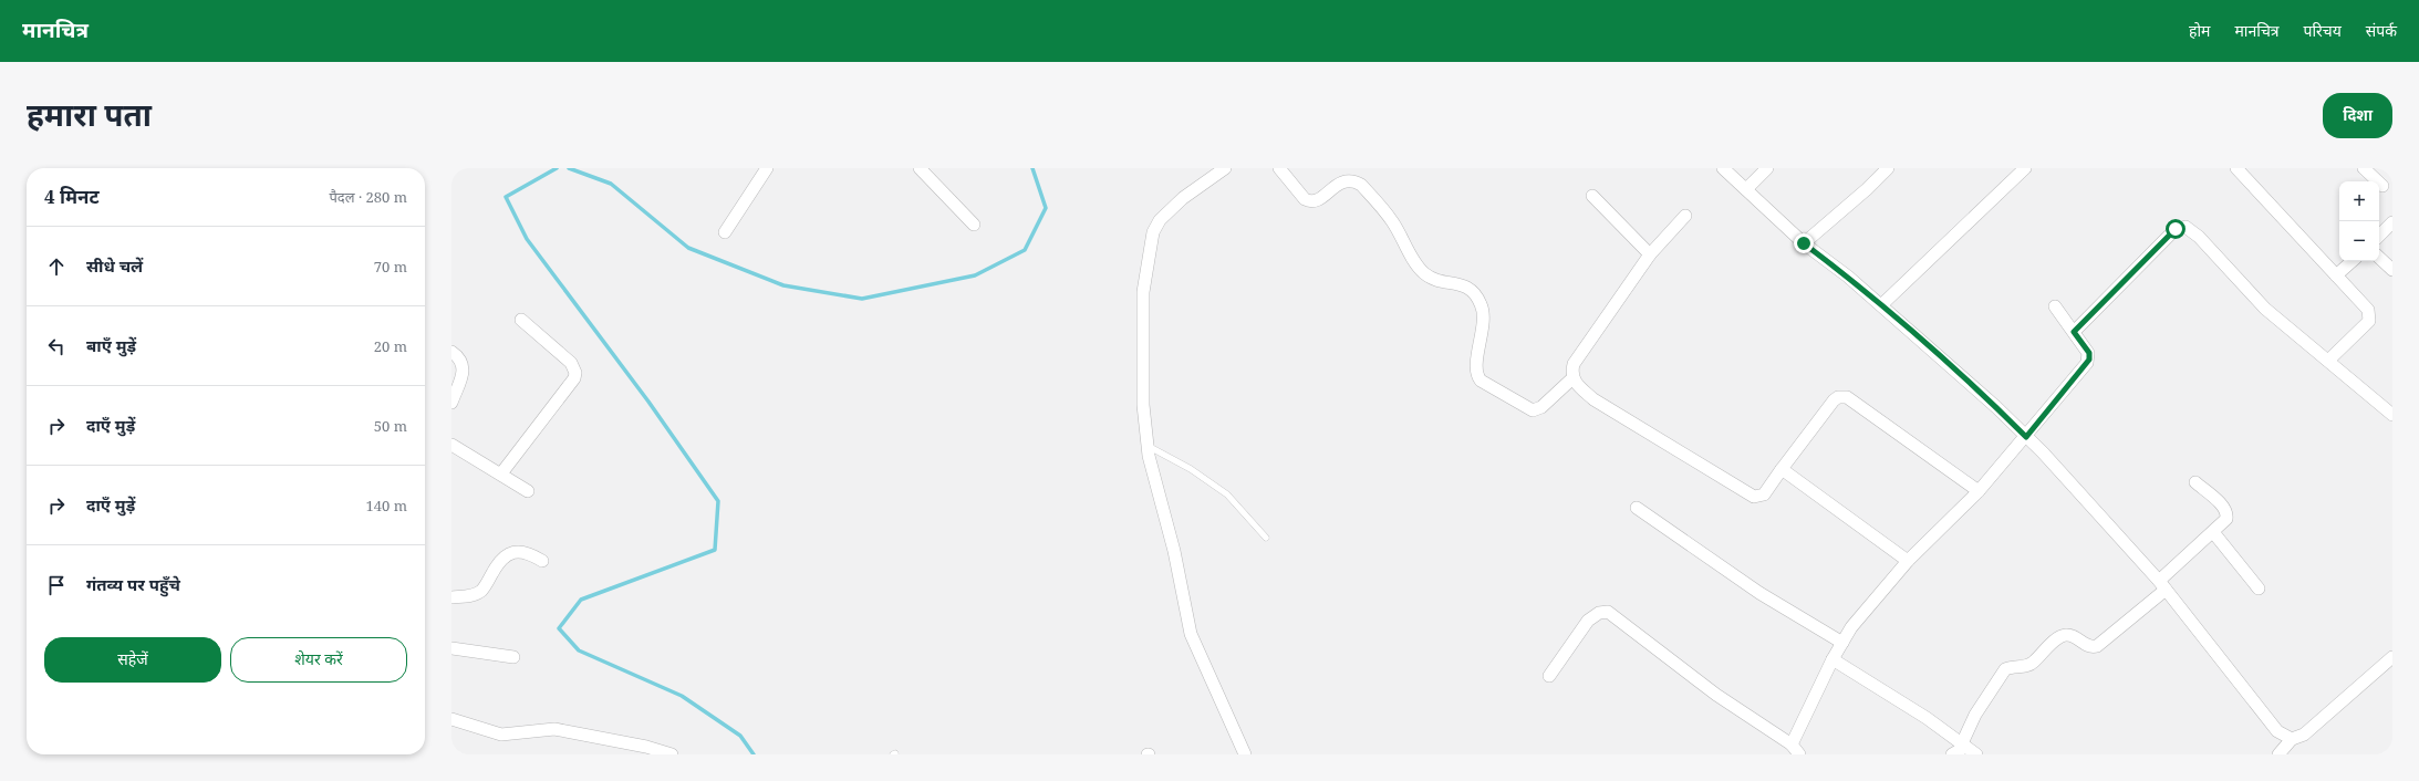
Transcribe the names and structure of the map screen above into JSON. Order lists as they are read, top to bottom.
{
  "page": {
    "header": "मानचित्र",
    "nav": [
      "होम",
      "मानचित्र",
      "परिचय",
      "संपर्क"
    ],
    "title": "हमारा पता",
    "buttons": [
      "दिशा",
      ["सहेजें", "शेयर करें"]
    ],
    "heading": ["4 मिनट", "पैदल · 280 m"],
    "map_buttons": ["+", "−"],
    "list": [
      ["सीधे चलें", "70 m"],
      ["बाएँ मुड़ें", "20 m"],
      ["दाएँ मुड़ें", "50 m"],
      ["दाएँ मुड़ें", "140 m"],
      "गंतव्य पर पहुँचे"
    ]
  }
}
